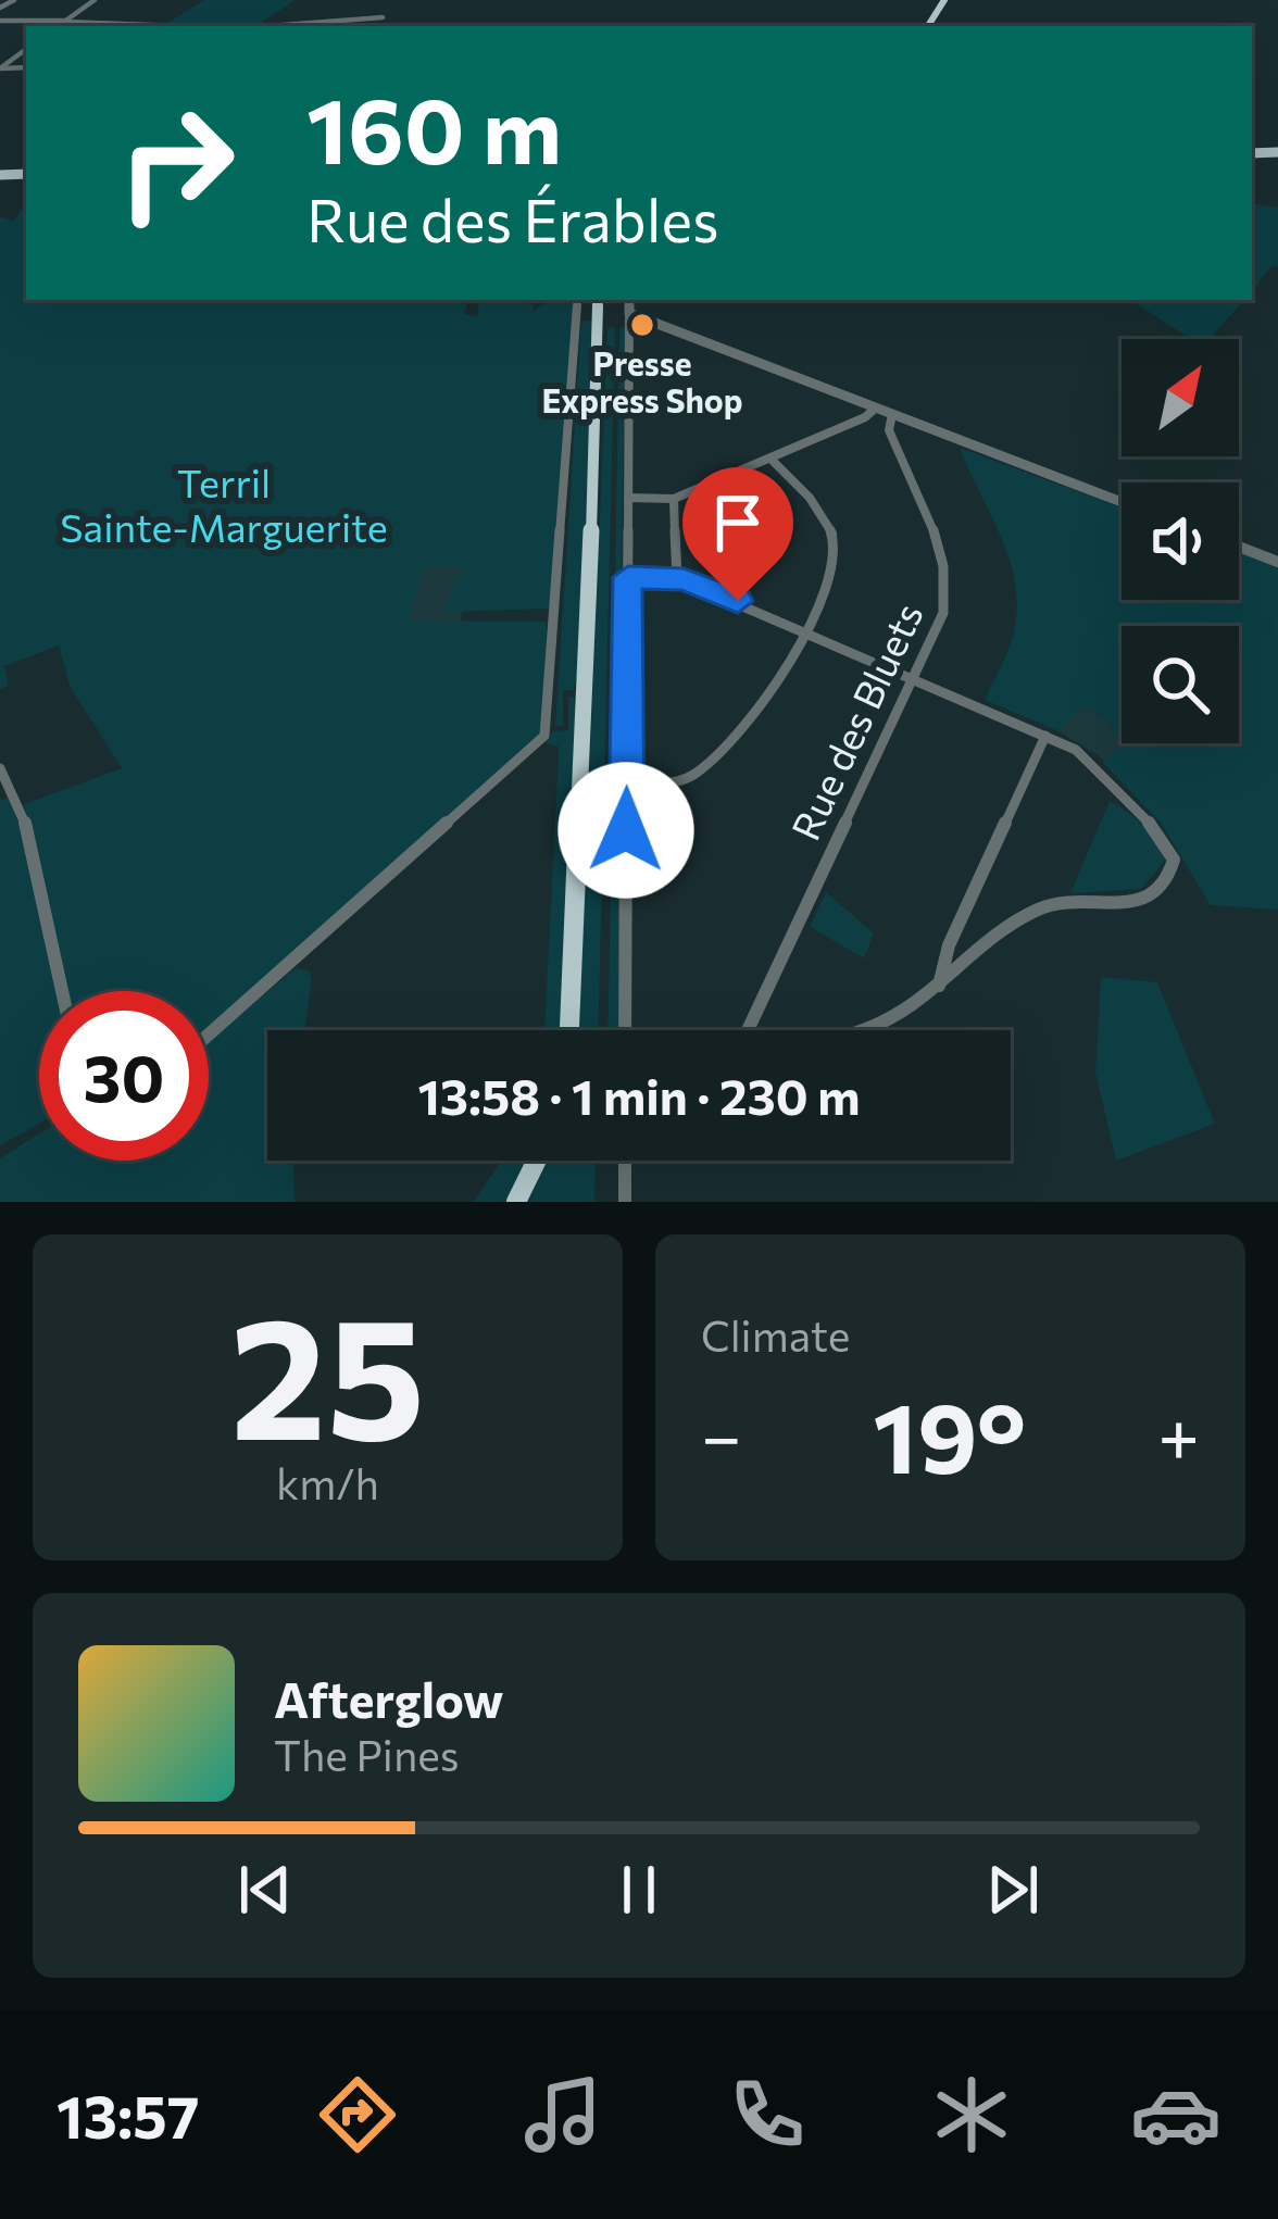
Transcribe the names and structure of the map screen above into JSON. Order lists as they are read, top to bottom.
{
  "streets": {
    "street": ["Rue des Bluets"]
  },
  "parks": ["Terril Sainte-Marguerite"],
  "places": ["Presse Express Shop"],
  "north": "top right",
  "page": {
    "turn": ["160 m", "Rue des Érables"],
    "limit": "30",
    "trip": "13:58 · 1 min · 230 m",
    "tile": [
      ["25", "km/h"],
      "Climate"
    ],
    "heat": ["−", "19°", "+"],
    "song": ["Afterglow", "The Pines"],
    "tabs": "13:57"
  }
}
